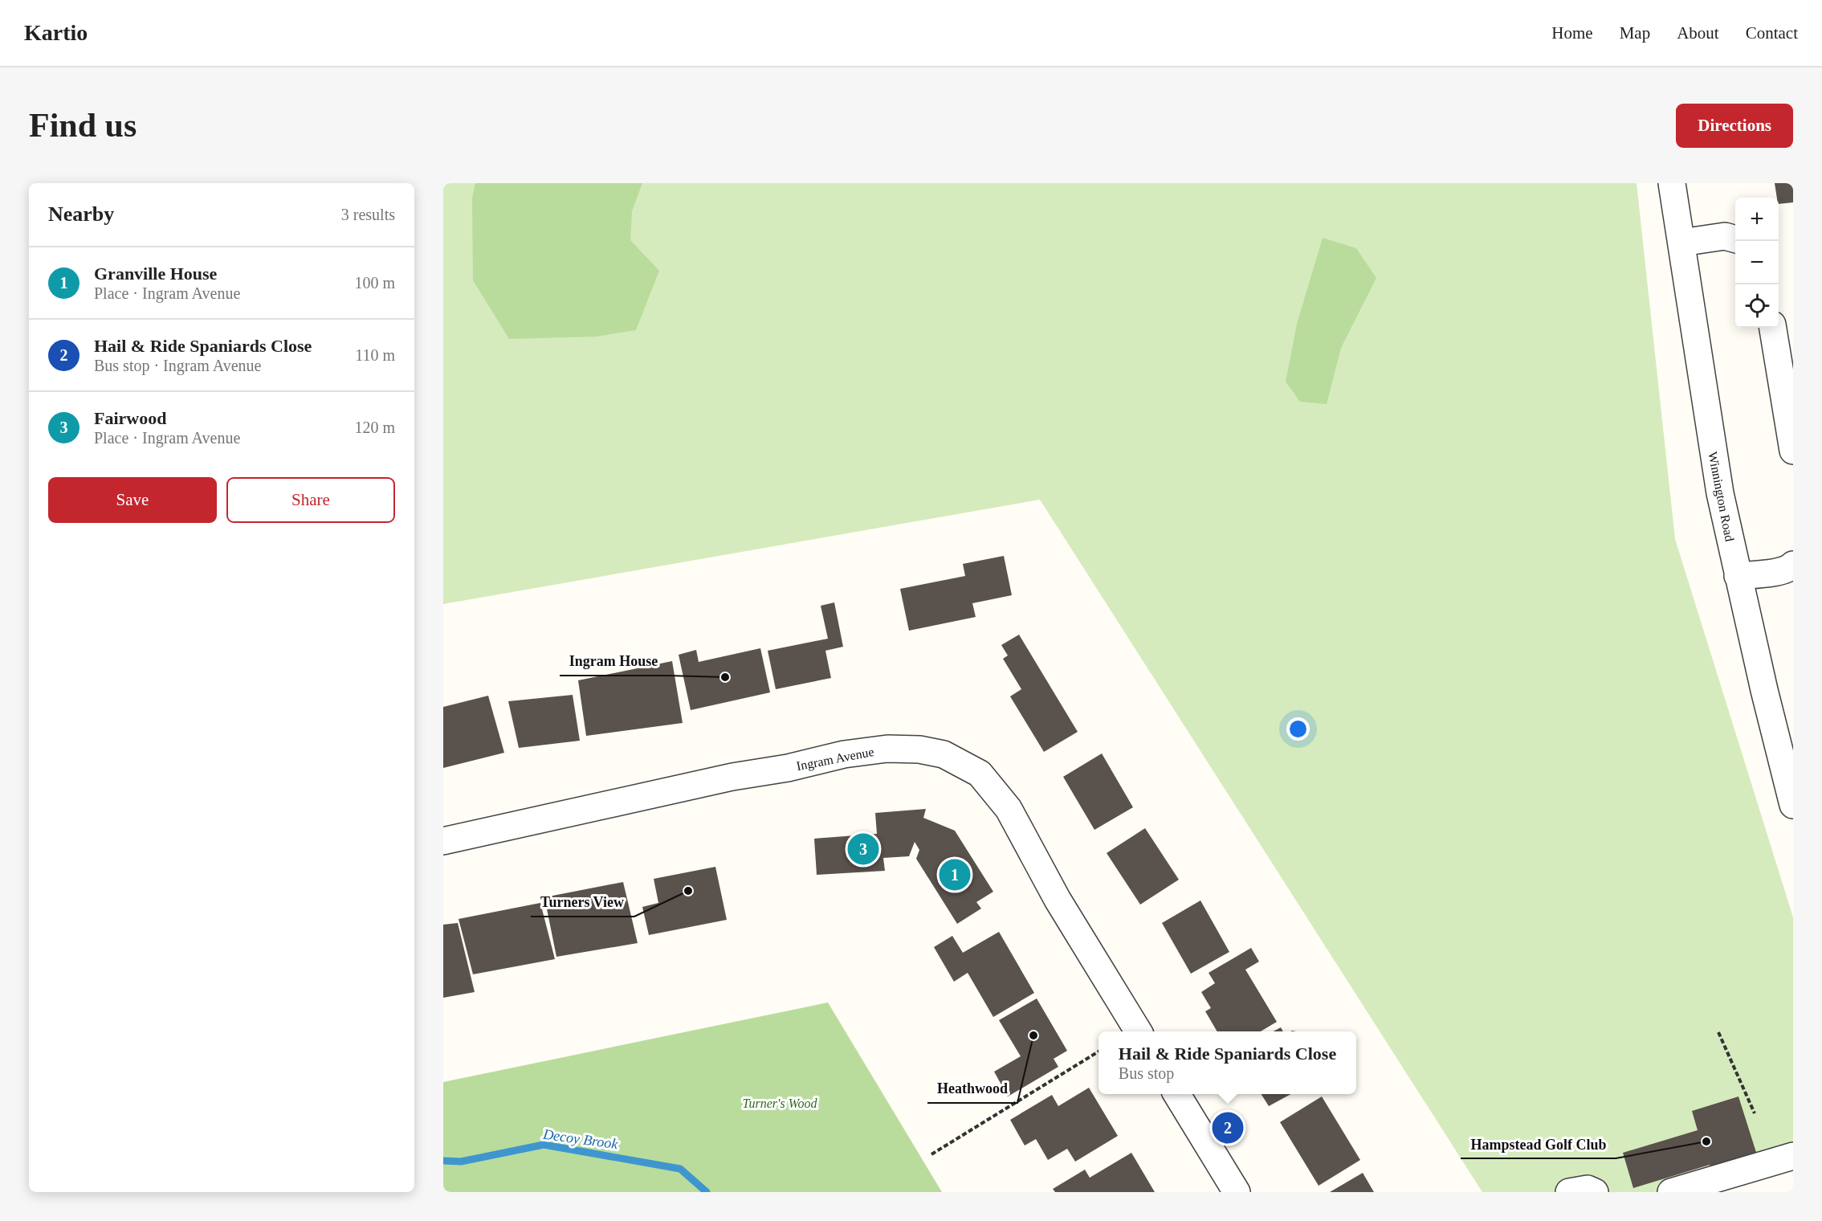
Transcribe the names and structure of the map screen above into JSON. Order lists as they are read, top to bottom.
{
  "streets": {
    "street": ["Winnington Road", "Ingram Avenue"]
  },
  "water": ["Decoy Brook"],
  "parks": ["Turner's Wood"],
  "places": [
    "Ingram House",
    "Turners View",
    "Heathwood",
    "Hampstead Golf Club"
  ],
  "page": {
    "header": "Kartio",
    "nav": [
      "Home",
      "Map",
      "About",
      "Contact"
    ],
    "buttons": [
      "Directions",
      ["Save", "Share"]
    ],
    "title": "Find us",
    "heading": ["Nearby", "3 results"],
    "map_buttons": ["+", "−"],
    "list": [
      {
        "mark": "1",
        "name": "Granville House",
        "note": "Place · Ingram Avenue",
        "value": "100 m"
      },
      {
        "mark": "2",
        "name": "Hail & Ride Spaniards Close",
        "note": "Bus stop · Ingram Avenue",
        "value": "110 m"
      },
      {
        "mark": "3",
        "name": "Fairwood",
        "note": "Place · Ingram Avenue",
        "value": "120 m"
      }
    ],
    "pins": ["3", "1", "2"],
    "popup": ["Hail & Ride Spaniards Close", "Bus stop"]
  }
}
